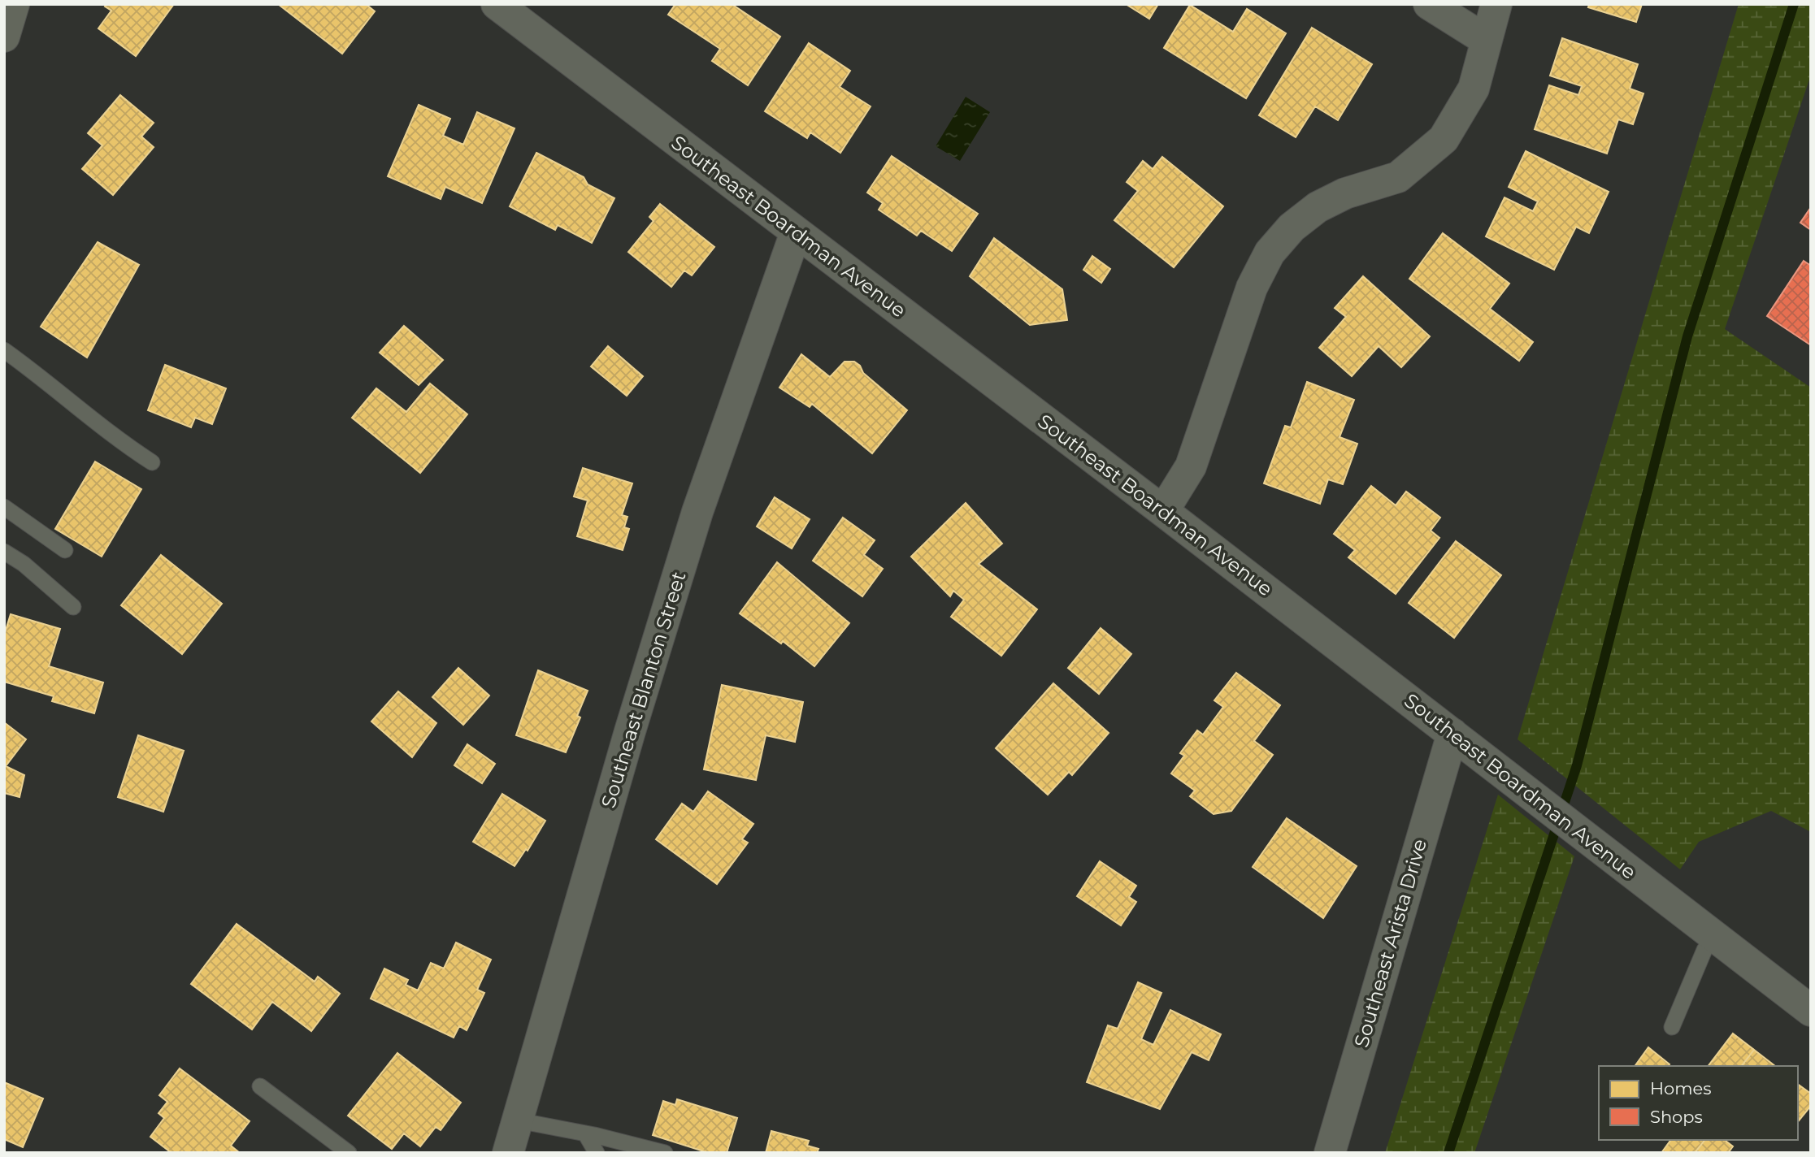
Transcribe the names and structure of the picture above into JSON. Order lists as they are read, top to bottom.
{
  "streets": {
    "street": ["Southeast Boardman Avenue", "Southeast Blanton Street", "Southeast Arista Drive"]
  },
  "crossings": [
    ["Southeast Boardman Avenue", "Southeast Blanton Street"],
    ["Southeast Boardman Avenue", "Southeast Arista Drive"]
  ],
  "legend": ["Homes", "Shops"]
}
